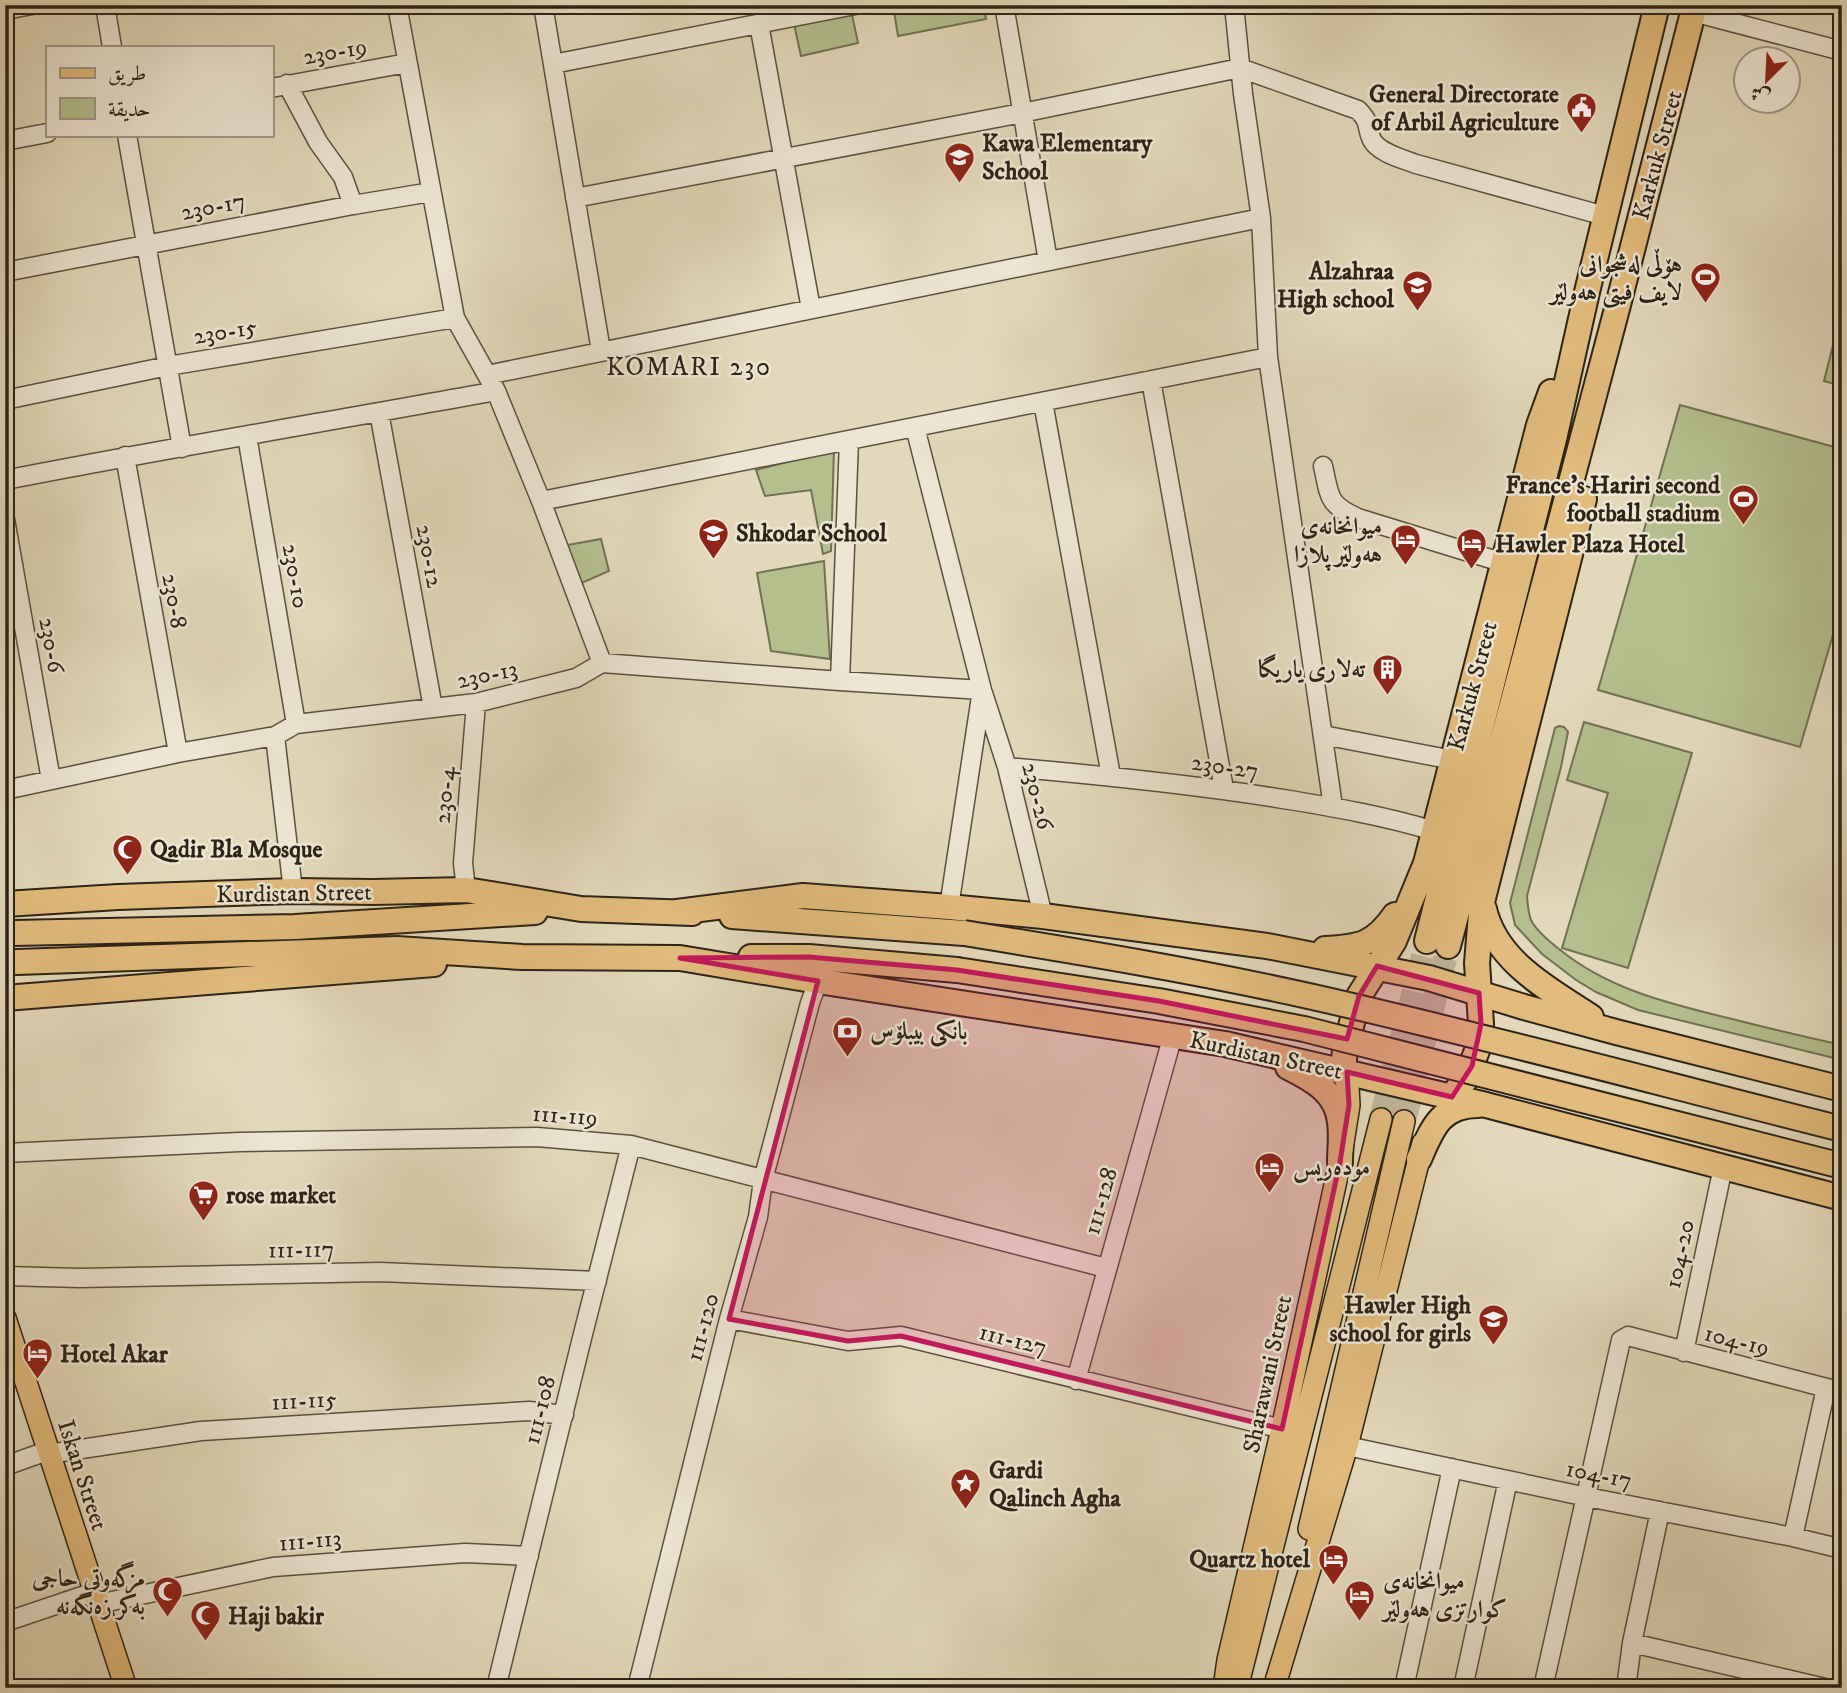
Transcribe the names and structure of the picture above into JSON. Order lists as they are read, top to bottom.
{
  "streets": {
    "highway": ["Karkuk Street", "Kurdistan Street"],
    "main road": ["Sharawani Street", "Iskan Street"],
    "street": [
      "230-19",
      "230-17",
      "230-15",
      "230-12",
      "230-10",
      "230-8",
      "230-6",
      "230-13",
      "230-27",
      "230-4",
      "230-26",
      "111-119",
      "111-128",
      "111-117",
      "104-20",
      "111-120",
      "111-127",
      "104-19",
      "111-115",
      "111-108",
      "104-17",
      "111-113"
    ]
  },
  "crossings": [
    ["Karkuk Street", "230-27"],
    ["Karkuk Street", "Kurdistan Street"],
    ["Karkuk Street", "Sharawani Street"],
    ["230-12", "230-13"],
    ["230-10", "230-13"],
    ["230-8", "230-13"],
    ["230-6", "230-13"],
    ["230-13", "230-4"],
    ["230-27", "230-26"],
    ["230-4", "Kurdistan Street"],
    ["230-26", "Kurdistan Street"],
    ["Kurdistan Street", "111-128"],
    ["Kurdistan Street", "104-20"],
    ["Kurdistan Street", "111-120"],
    ["Kurdistan Street", "Sharawani Street"],
    ["111-119", "111-128"],
    ["111-119", "111-120"],
    ["111-119", "111-108"],
    ["111-128", "111-127"],
    ["111-117", "111-108"],
    ["104-20", "104-19"],
    ["111-120", "111-127"],
    ["111-127", "Sharawani Street"],
    ["104-19", "104-17"],
    ["111-115", "111-108"],
    ["111-115", "Iskan Street"],
    ["111-108", "111-113"],
    ["Iskan Street", "111-113"]
  ],
  "districts": ["KOMARI 230"],
  "places": {
    "public building": ["General Directorate of Arbil Agriculture"],
    "school or university": [
      "Kawa Elementary School",
      "Alzahraa High school",
      "Shkodar School",
      "Hawler High school for girls"
    ],
    "sports": ["هۆڵی لەشجوانی لایف فیتی هەولێر", "France's Hariri second football stadium"],
    "hotel": [
      "میوانخانەی هەولێر پلازا",
      "Hawler Plaza Hotel",
      "مودەریس",
      "Hotel Akar",
      "Quartz hotel",
      "میوانخانەی کوارتزی هەولێر"
    ],
    "building": ["تەلاری یاریگا"],
    "mosque": ["Qadir Bla Mosque", "مزگەوتی حاجی بەکر زەنگەنە", "Haji bakir"],
    "bank": ["بانکی بیبلۆس"],
    "supermarket": ["rose market"],
    "place": ["Gardi Qalinch Agha"]
  },
  "legend": ["طريق", "حديقة"],
  "north": "bottom left"
}
